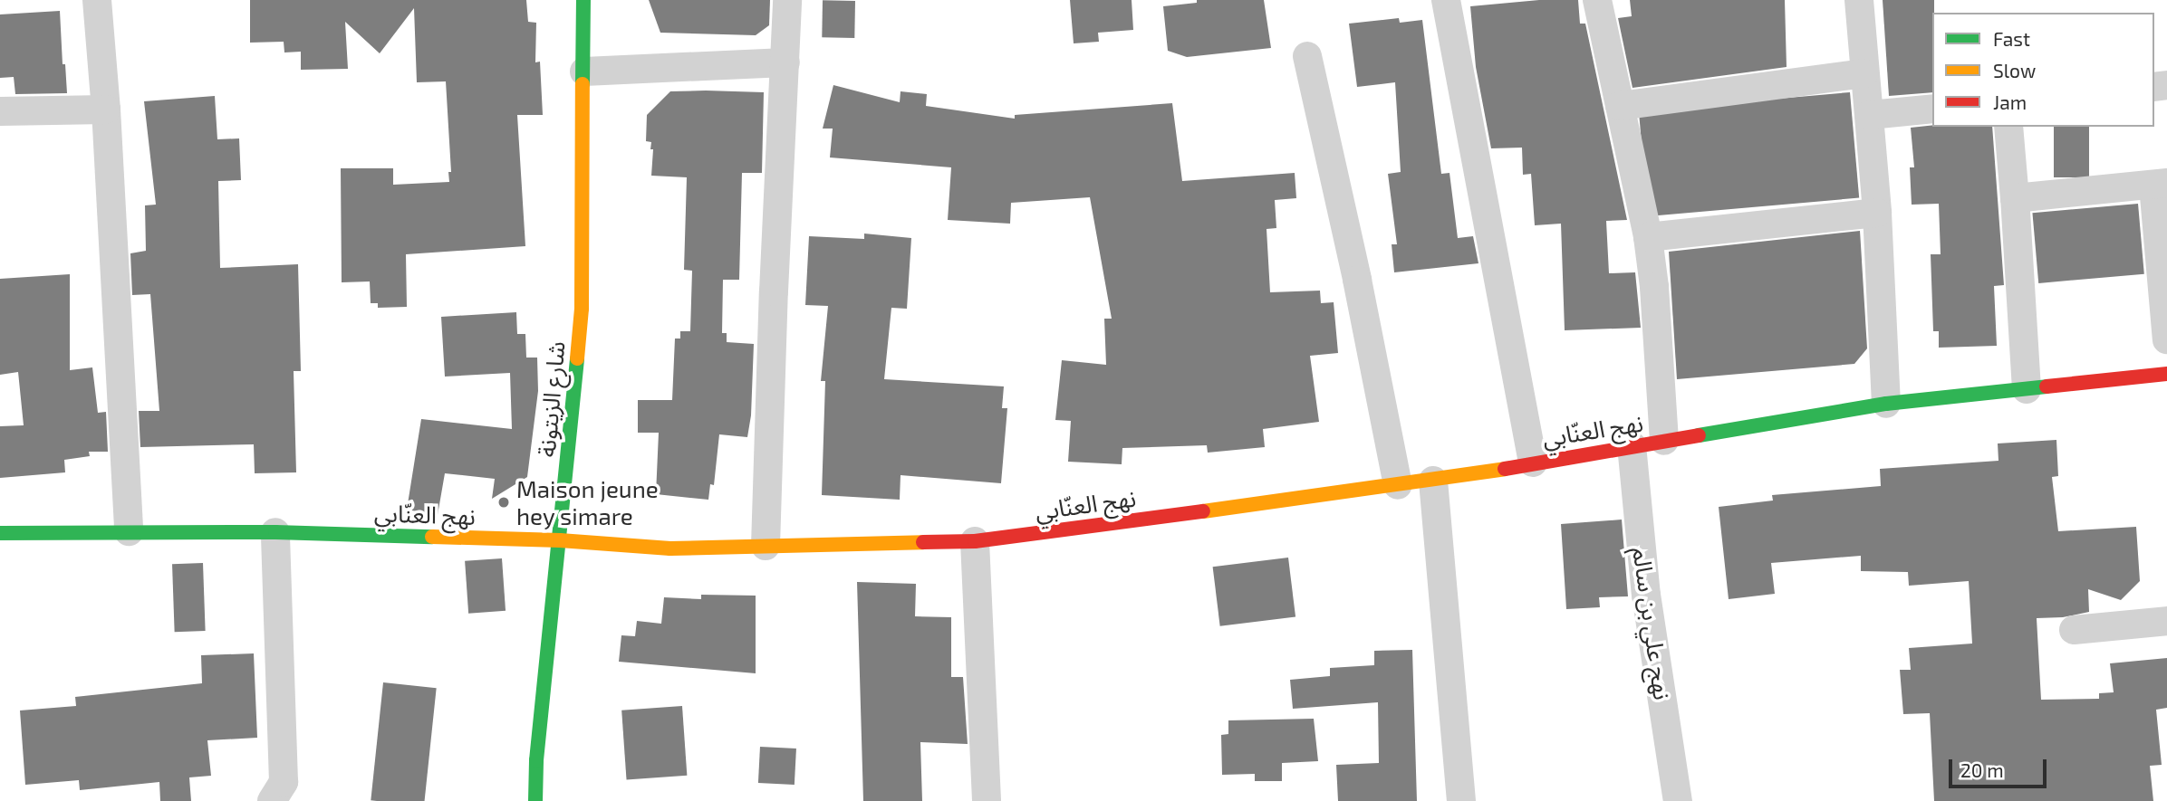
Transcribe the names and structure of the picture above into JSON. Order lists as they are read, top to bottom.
{
  "streets": {
    "street": ["شارع الزيتونة", "نهج العنّابي", "نهج علي بن سالم"]
  },
  "crossings": [
    ["شارع الزيتونة", "نهج العنّابي"],
    ["نهج العنّابي", "نهج علي بن سالم"]
  ],
  "places": ["Maison jeune hey simare"],
  "legend": ["Fast", "Slow", "Jam"],
  "scale_bar": "20 m"
}
